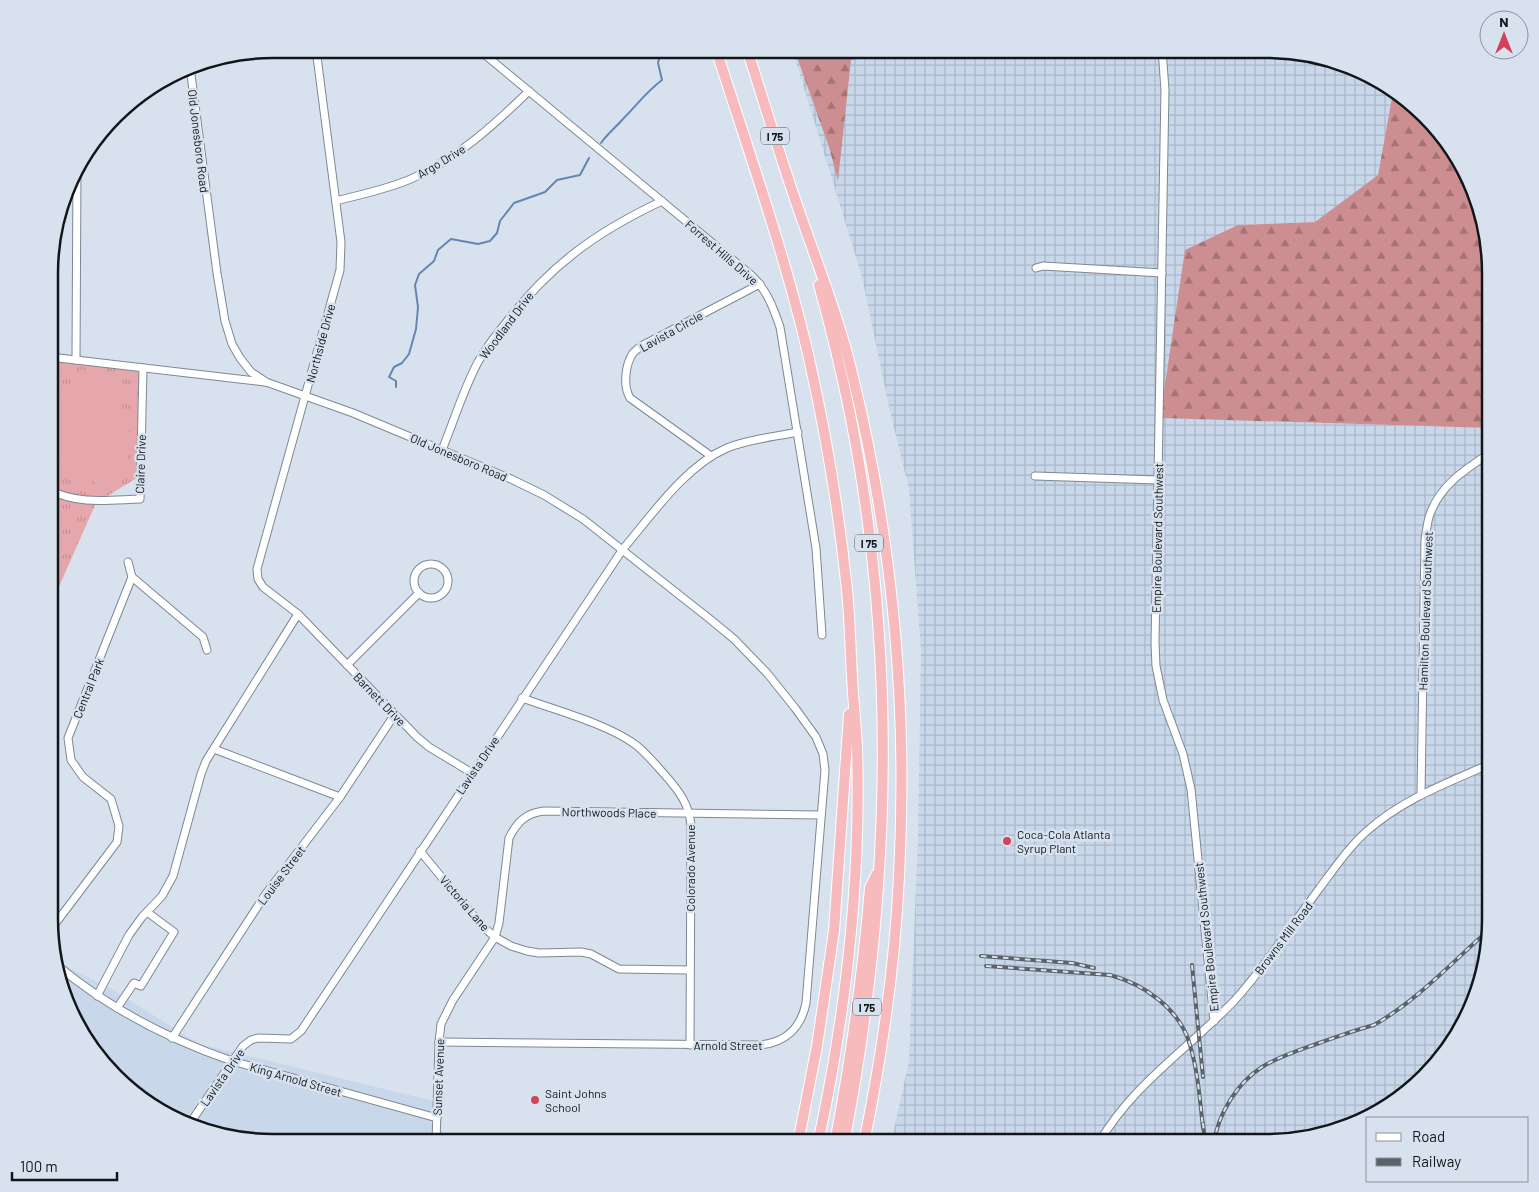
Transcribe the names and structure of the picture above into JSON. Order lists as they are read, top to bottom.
{
  "streets": {
    "highway": ["I 75"],
    "street": [
      "Old Jonesboro Road",
      "Argo Drive",
      "Forrest Hills Drive",
      "Woodland Drive",
      "Lavista Circle",
      "Northside Drive",
      "Claire Drive",
      "Empire Boulevard Southwest",
      "Hamilton Boulevard Southwest",
      "Central Park",
      "Barnett Drive",
      "Lavista Drive",
      "Northwoods Place",
      "Colorado Avenue",
      "Louise Street",
      "Victoria Lane",
      "Browns Mill Road",
      "Arnold Street",
      "Sunset Avenue",
      "King Arnold Street"
    ]
  },
  "crossings": [
    ["Old Jonesboro Road", "Woodland Drive"],
    ["Old Jonesboro Road", "Northside Drive"],
    ["Old Jonesboro Road", "Lavista Drive"],
    ["Old Jonesboro Road", "Northwoods Place"],
    ["Old Jonesboro Road", "Arnold Street"],
    ["Argo Drive", "Forrest Hills Drive"],
    ["Argo Drive", "Northside Drive"],
    ["Forrest Hills Drive", "Woodland Drive"],
    ["Forrest Hills Drive", "Lavista Circle"],
    ["Forrest Hills Drive", "Lavista Drive"],
    ["Lavista Circle", "Lavista Drive"],
    ["Northside Drive", "Barnett Drive"],
    ["Empire Boulevard Southwest", "Browns Mill Road"],
    ["Hamilton Boulevard Southwest", "Browns Mill Road"],
    ["Barnett Drive", "Lavista Drive"],
    ["Barnett Drive", "Louise Street"],
    ["Lavista Drive", "Colorado Avenue"],
    ["Lavista Drive", "Victoria Lane"],
    ["Lavista Drive", "King Arnold Street"],
    ["Northwoods Place", "Colorado Avenue"],
    ["Northwoods Place", "Victoria Lane"],
    ["Northwoods Place", "Arnold Street"],
    ["Northwoods Place", "Sunset Avenue"],
    ["Colorado Avenue", "Victoria Lane"],
    ["Colorado Avenue", "Arnold Street"],
    ["Louise Street", "King Arnold Street"],
    ["Victoria Lane", "Sunset Avenue"],
    ["Arnold Street", "Sunset Avenue"],
    ["Sunset Avenue", "King Arnold Street"]
  ],
  "places": ["Coca-Cola Atlanta Syrup Plant", "Saint Johns School"],
  "legend": ["Road", "Railway"],
  "scale_bar": "100 m",
  "north": "top"
}
